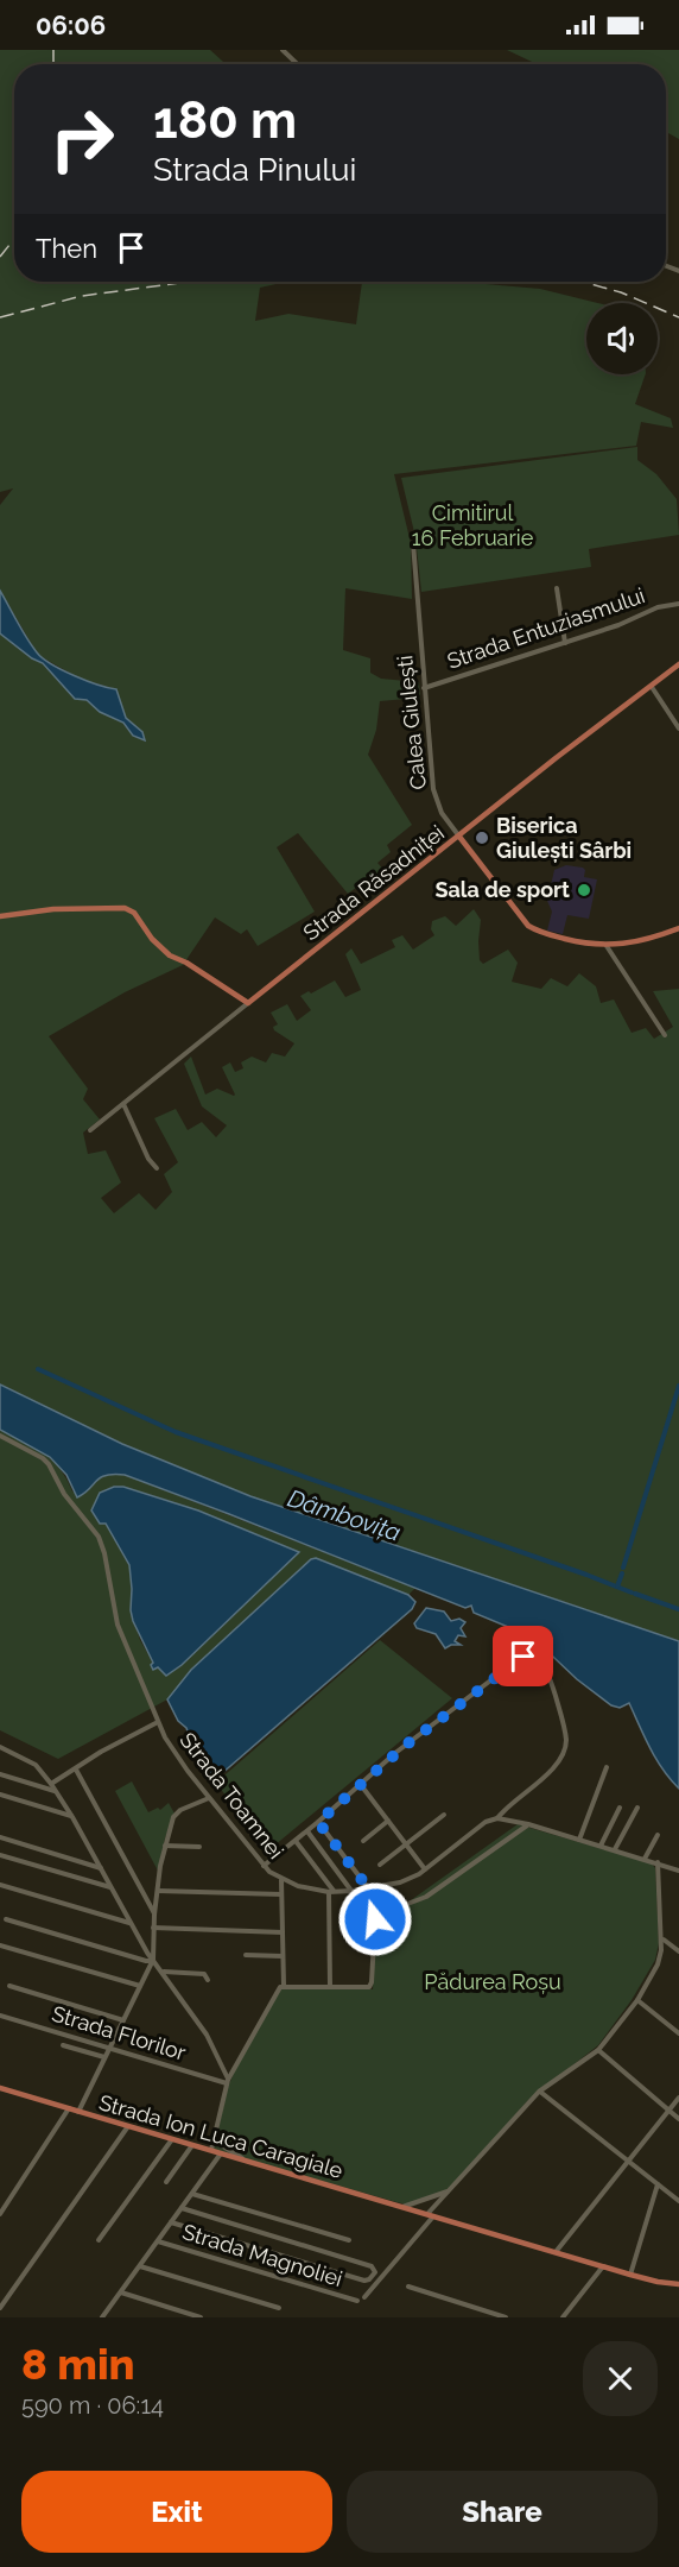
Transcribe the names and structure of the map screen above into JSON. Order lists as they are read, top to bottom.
{
  "streets": {
    "main road": ["Calea Giulești", "Strada Răsadniței", "Strada Ion Luca Caragiale"],
    "street": [
      "Strada Entuziasmului",
      "Strada Toamnei",
      "Strada Florilor",
      "Strada Magnoliei"
    ]
  },
  "crossings": [
    ["Strada Entuziasmului", "Calea Giulești"],
    ["Calea Giulești", "Strada Răsadniței"]
  ],
  "water": ["Dâmbovița"],
  "parks": ["Cimitirul 16 Februarie", "Pădurea Roșu"],
  "places": ["Biserica Giulești Sârbi", "Sala de sport"],
  "page": {
    "status": "06:06",
    "turn": ["180 m", "Strada Pinului"],
    "then": "Then",
    "heading": ["8 min", "590 m · 06:14"],
    "buttons": ["Exit", "Share"]
  }
}
